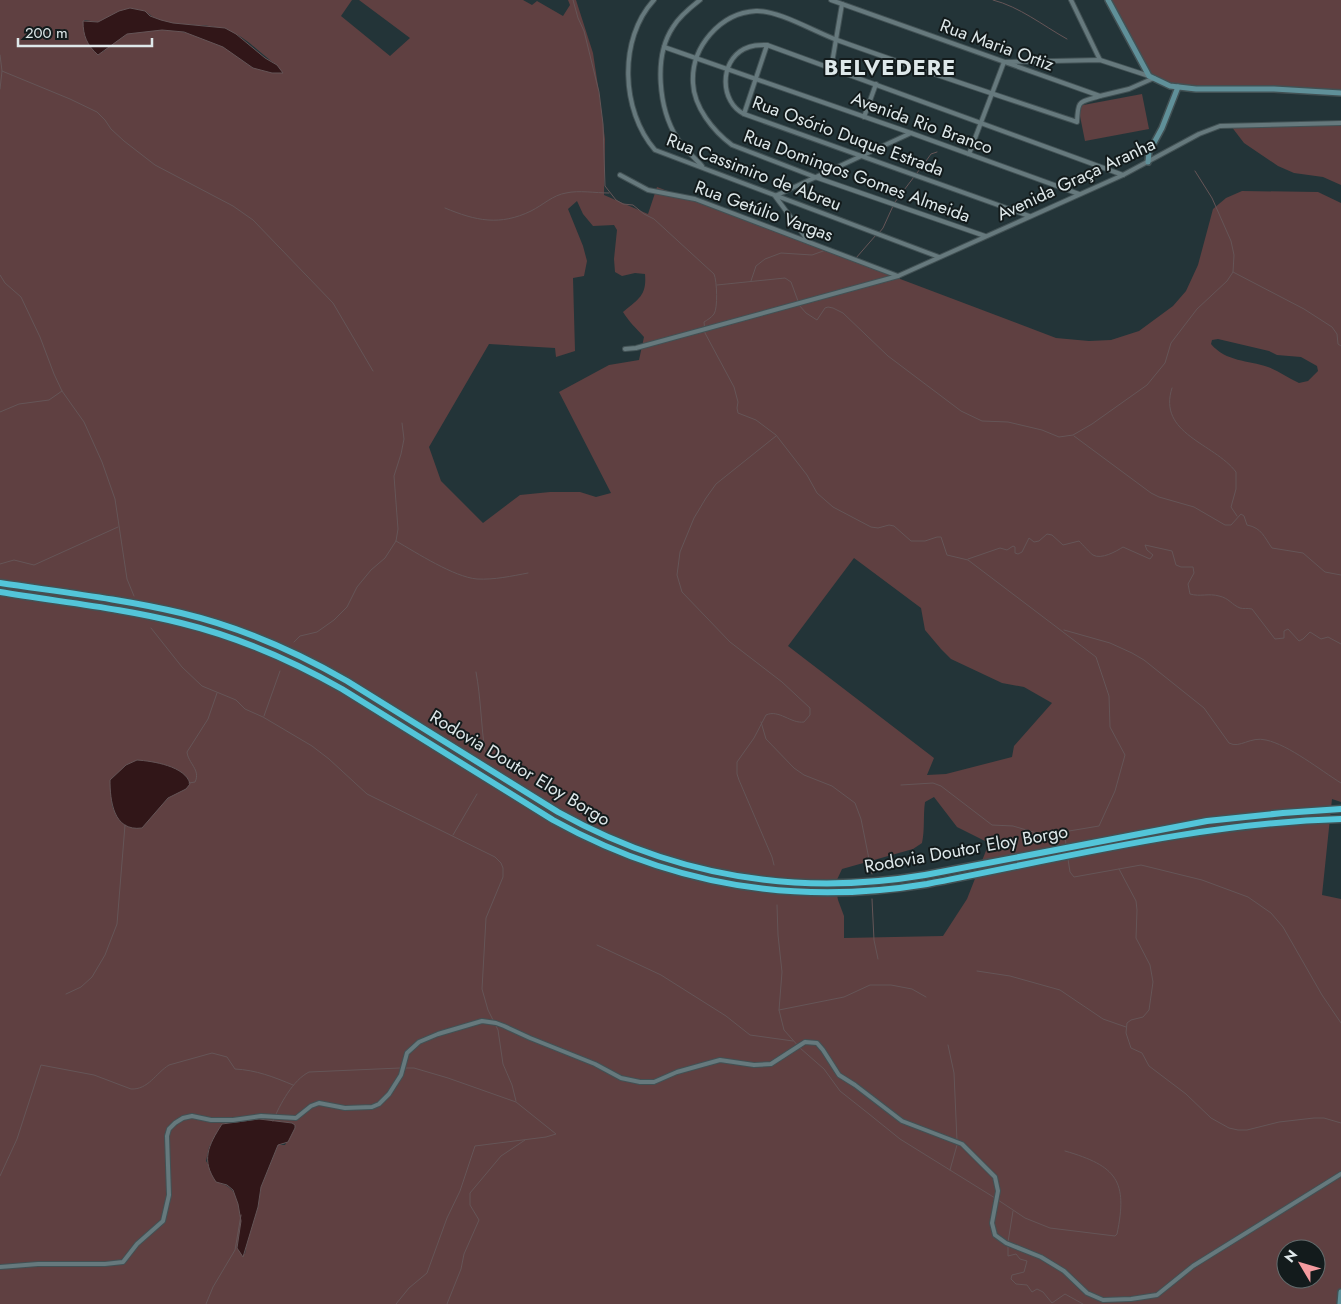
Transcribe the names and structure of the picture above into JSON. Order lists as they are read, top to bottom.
{
  "streets": {
    "highway": ["Rodovia Doutor Eloy Borgo"],
    "street": [
      "Rua Maria Ortiz",
      "Avenida Rio Branco",
      "Rua Osório Duque Estrada",
      "Rua Cassimiro de Abreu",
      "Rua Domingos Gomes Almeida",
      "Avenida Graça Aranha",
      "Rua Getúlio Vargas"
    ]
  },
  "crossings": [
    ["Rua Maria Ortiz", "Rua Domingos Gomes Almeida"],
    ["Avenida Rio Branco", "Rua Osório Duque Estrada"],
    ["Avenida Rio Branco", "Rua Domingos Gomes Almeida"],
    ["Avenida Rio Branco", "Avenida Graça Aranha"],
    ["Rua Osório Duque Estrada", "Avenida Graça Aranha"],
    ["Rua Cassimiro de Abreu", "Avenida Graça Aranha"],
    ["Rua Domingos Gomes Almeida", "Avenida Graça Aranha"],
    ["Avenida Graça Aranha", "Rua Getúlio Vargas"]
  ],
  "districts": ["BELVEDERE"],
  "scale_bar": "200 m",
  "north": "top left"
}
